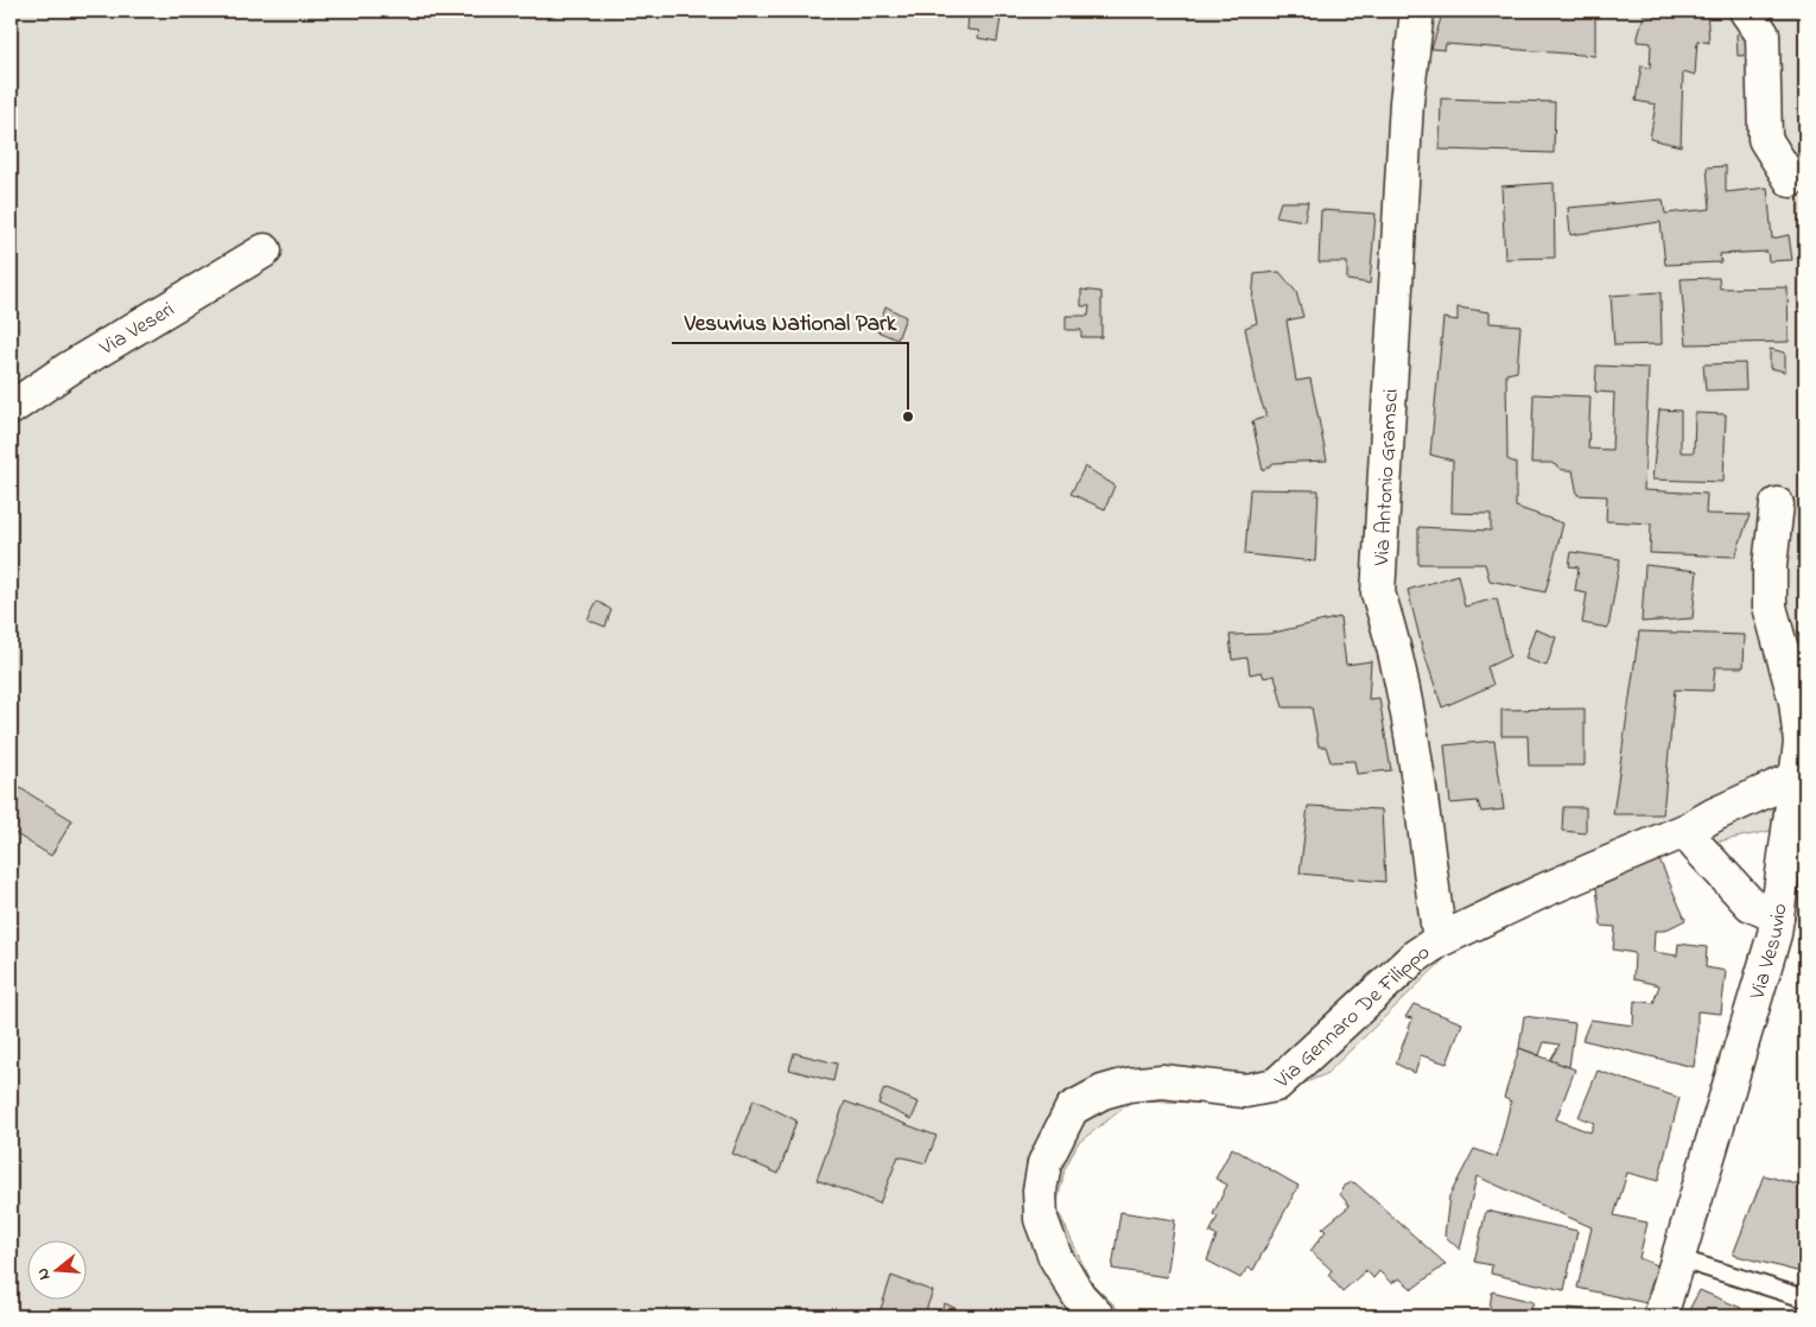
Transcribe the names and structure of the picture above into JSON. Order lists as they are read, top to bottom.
{
  "streets": {
    "street": [
      "Via Veseri",
      "Via Antonio Gramsci",
      "Via Vesuvio",
      "Via Gennaro De Filippo"
    ]
  },
  "crossings": [
    ["Via Antonio Gramsci", "Via Gennaro De Filippo"],
    ["Via Vesuvio", "Via Gennaro De Filippo"]
  ],
  "places": ["Vesuvius National Park"],
  "north": "left"
}
